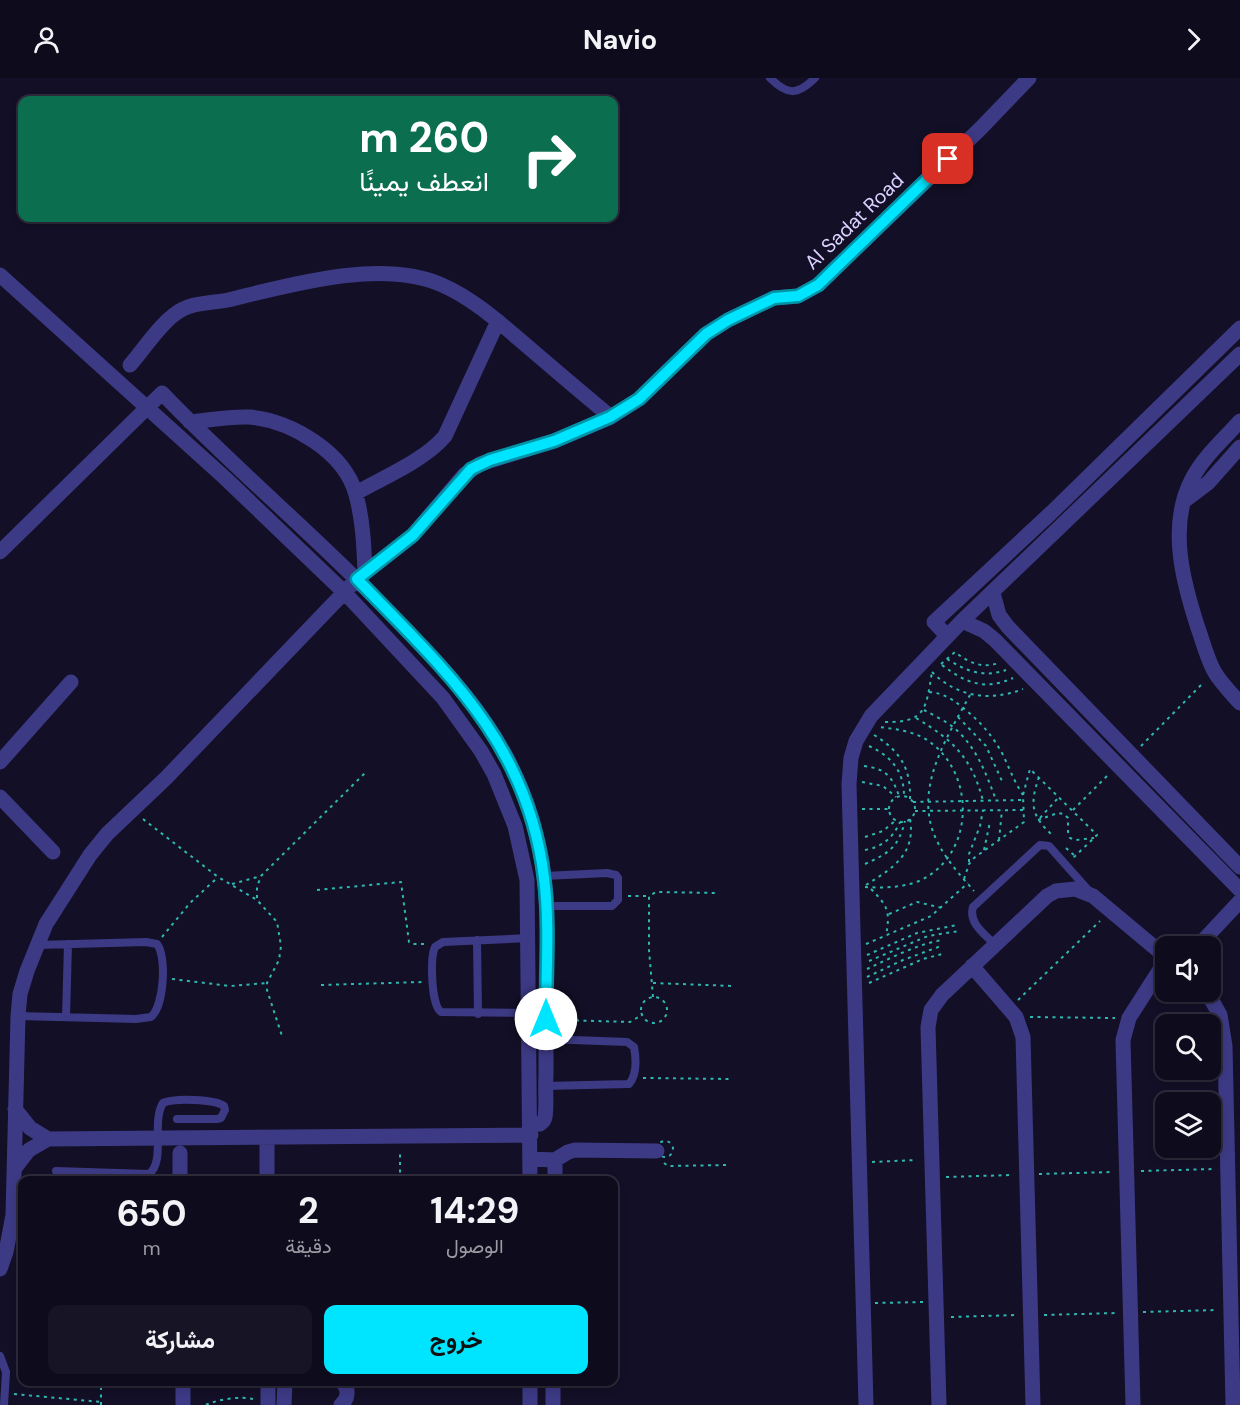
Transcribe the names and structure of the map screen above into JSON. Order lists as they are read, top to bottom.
{
  "streets": {
    "street": ["Al Sadat Road"]
  },
  "page": {
    "header": "Navio",
    "turn": ["260 m", "انعطف يمينًا"],
    "eta": [
      "14:29",
      "الوصول",
      "2",
      "دقيقة",
      "650",
      "m"
    ],
    "buttons": ["خروج", "مشاركة"]
  }
}
